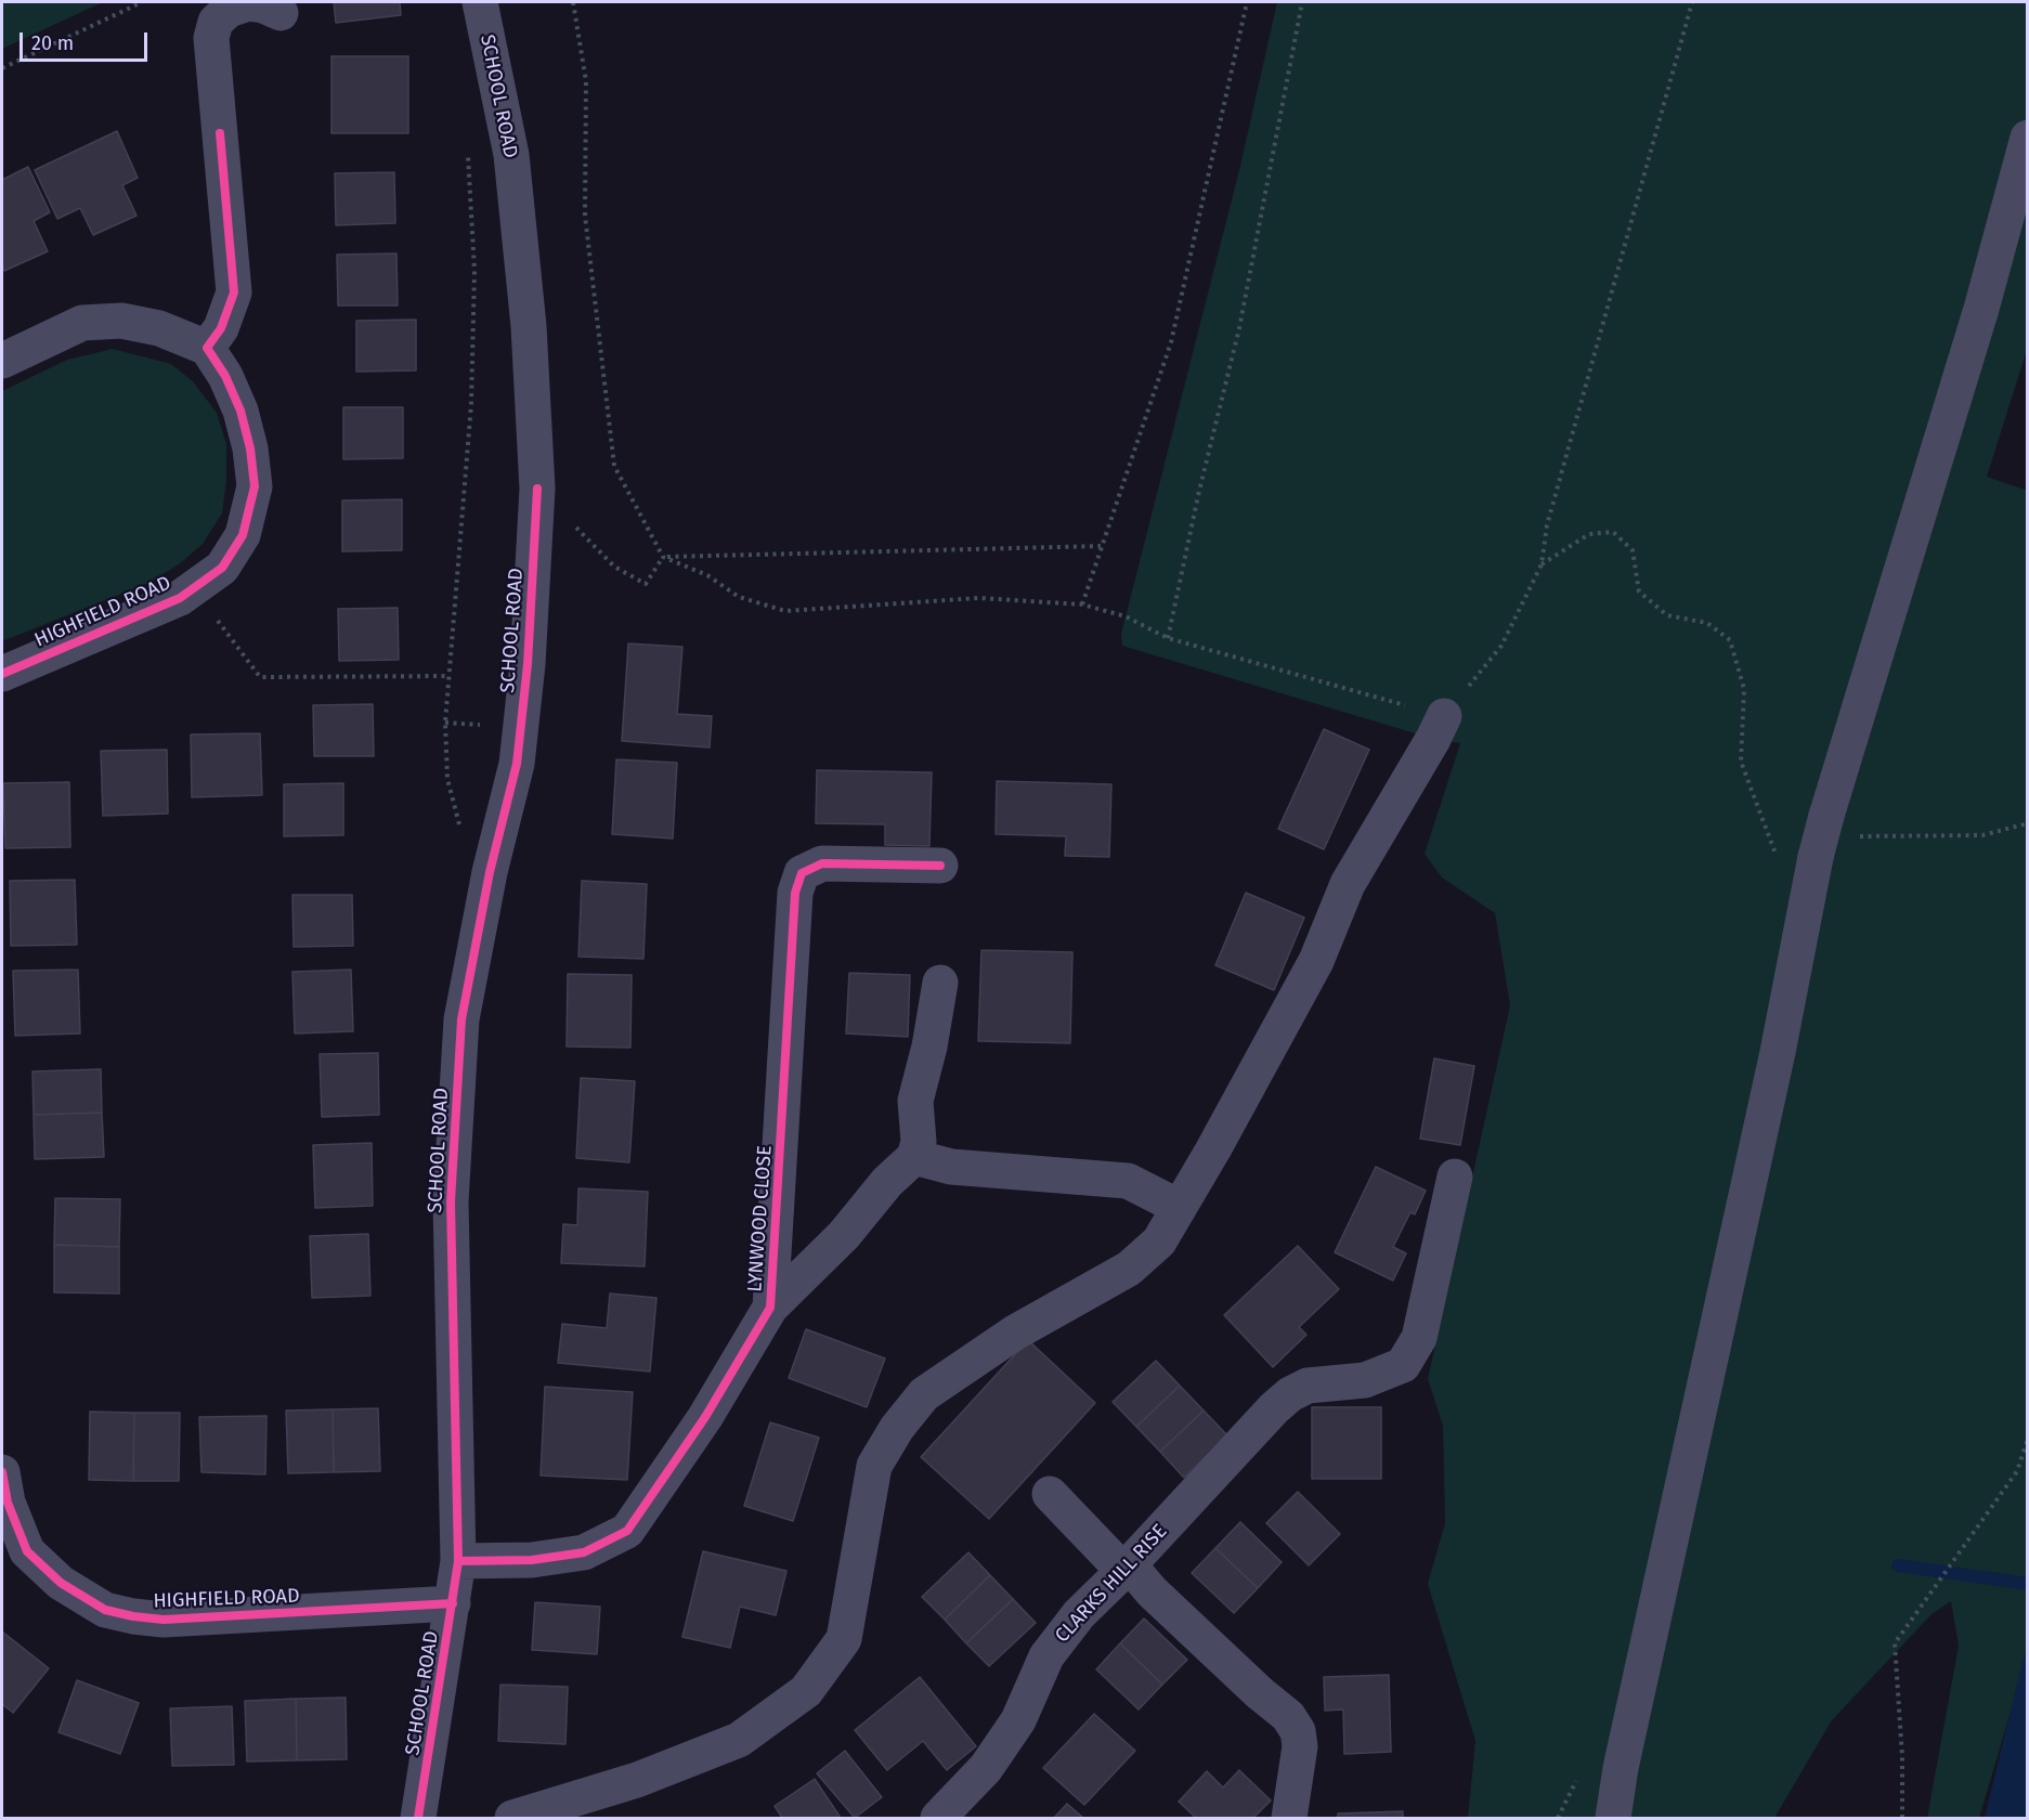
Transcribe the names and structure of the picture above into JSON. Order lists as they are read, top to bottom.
{
  "streets": {
    "street": [
      "SCHOOL ROAD",
      "HIGHFIELD ROAD",
      "LYNWOOD CLOSE",
      "CLARKS HILL RISE"
    ]
  },
  "crossings": [
    ["SCHOOL ROAD", "HIGHFIELD ROAD"],
    ["SCHOOL ROAD", "LYNWOOD CLOSE"]
  ],
  "scale_bar": "20 m"
}
